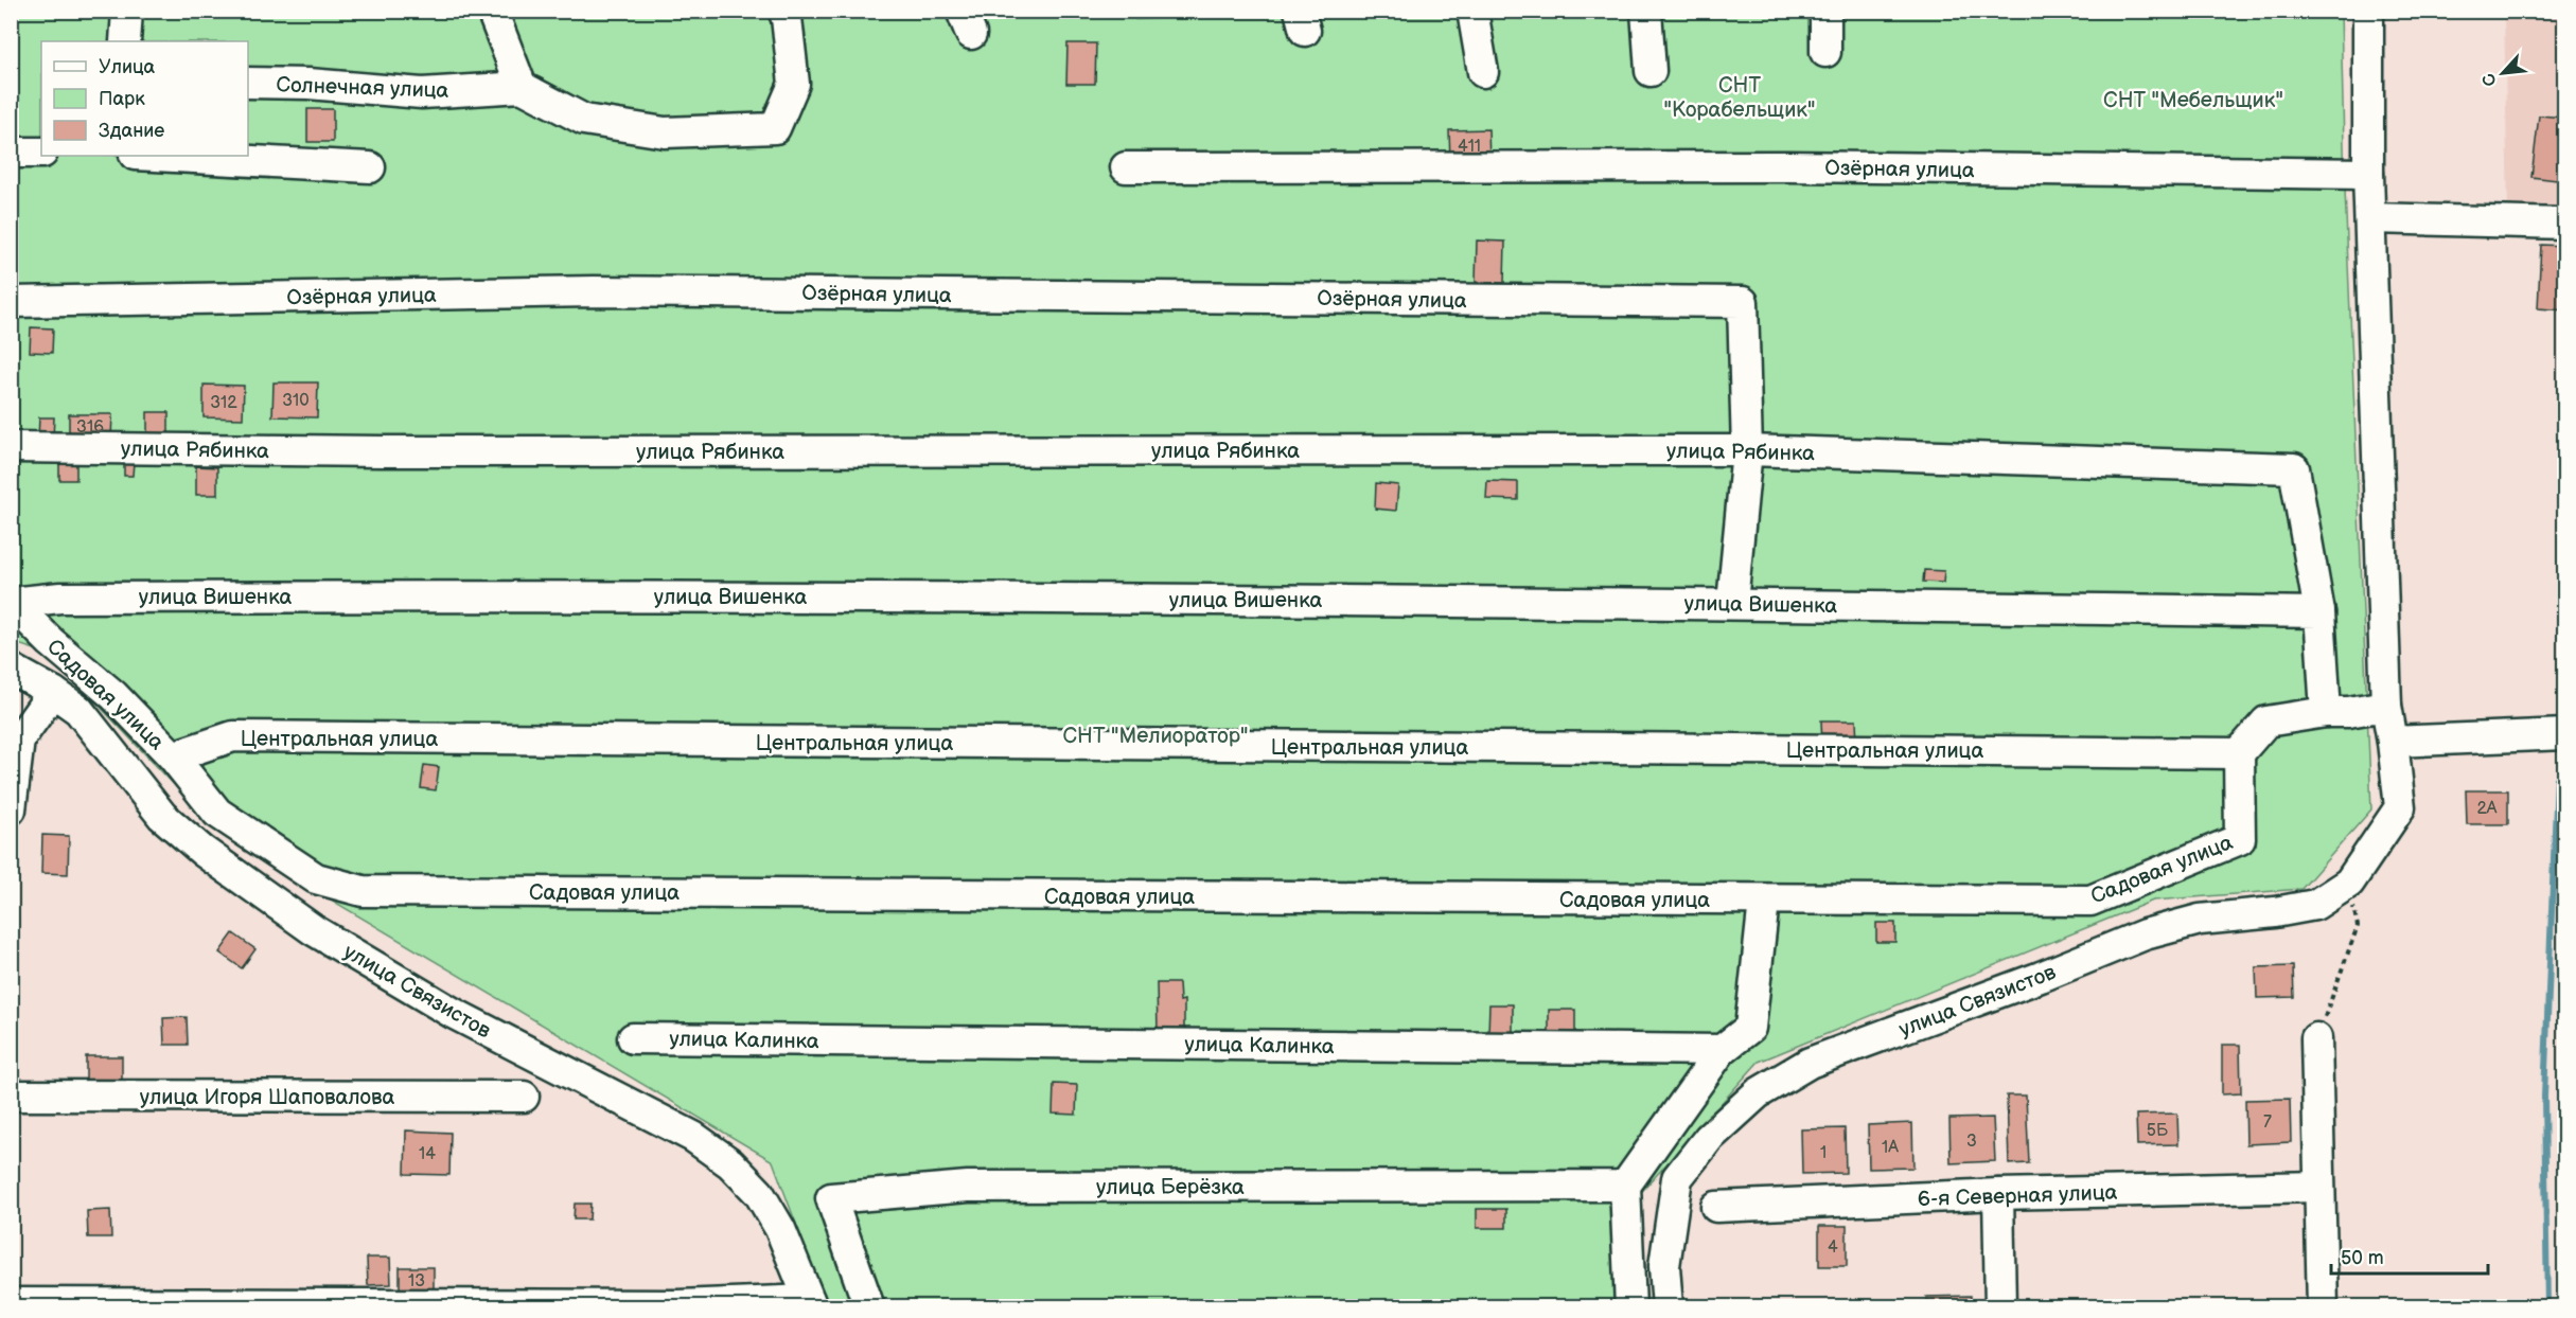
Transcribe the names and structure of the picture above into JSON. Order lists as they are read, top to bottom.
{
  "streets": {
    "street": [
      "Солнечная улица",
      "Озёрная улица",
      "улица Рябинка",
      "улица Вишенка",
      "Садовая улица",
      "Центральная улица",
      "улица Связистов",
      "улица Калинка",
      "улица Игоря Шаповалова",
      "улица Берёзка",
      "6-я Северная улица"
    ]
  },
  "crossings": [
    ["Озёрная улица", "улица Рябинка"],
    ["улица Рябинка", "улица Вишенка"],
    ["улица Вишенка", "Садовая улица"],
    ["Садовая улица", "Центральная улица"]
  ],
  "parks": ["СНТ \"Корабельщик\"", "СНТ \"Мебельщик\"", "СНТ \"Мелиоратор\""],
  "house_numbers": [
    "411",
    "310",
    "312",
    "316",
    "2А",
    "7",
    "5Б",
    "3",
    "1А",
    "1",
    "14",
    "4",
    "13"
  ],
  "legend": ["Улица", "Парк", "Здание"],
  "scale_bar": "50 m",
  "north": "bottom left"
}
